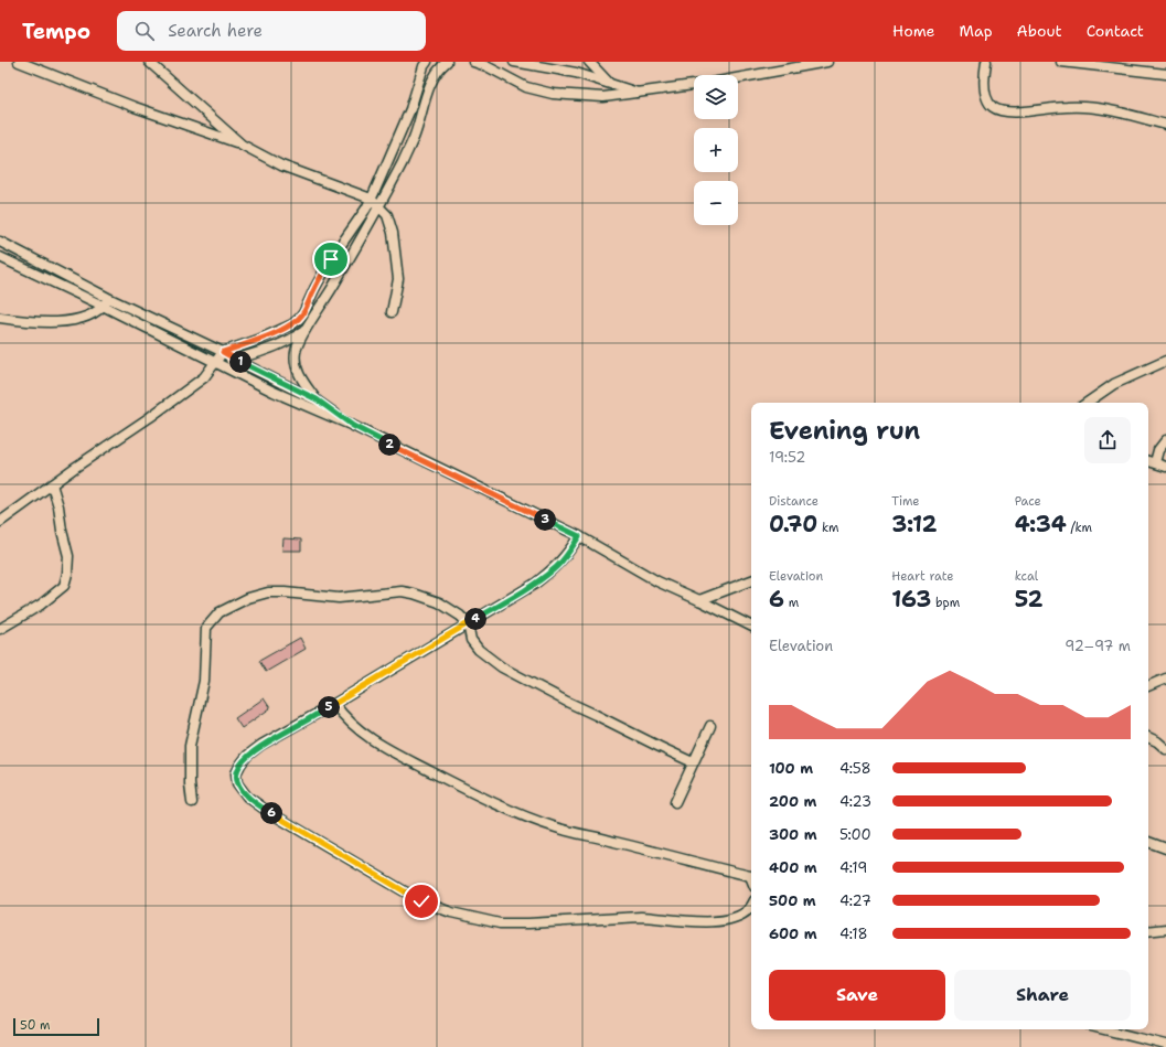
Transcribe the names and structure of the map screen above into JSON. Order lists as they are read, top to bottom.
{
  "scale_bar": "50 m",
  "page": {
    "header": "Tempo",
    "search": "Search here",
    "nav": [
      "Home",
      "Map",
      "About",
      "Contact"
    ],
    "map_buttons": ["+", "−"],
    "pins": [
      "1",
      "2",
      "3",
      "4",
      "5",
      "6"
    ],
    "heading": ["Evening run", "19:52"],
    "stats": [
      ["Distance", "0.70 km"],
      ["Time", "3:12"],
      ["Pace", "4:34 /km"],
      ["Elevation", "6 m"],
      ["Heart rate", "163 bpm"],
      ["kcal", "52"]
    ],
    "chart": ["Elevation", "92–97 m"],
    "list": [
      {
        "name": "100 m",
        "note": "4:58"
      },
      {
        "name": "200 m",
        "note": "4:23"
      },
      {
        "name": "300 m",
        "note": "5:00"
      },
      {
        "name": "400 m",
        "note": "4:19"
      },
      {
        "name": "500 m",
        "note": "4:27"
      },
      {
        "name": "600 m",
        "note": "4:18"
      }
    ],
    "buttons": ["Save", "Share"],
    "scale": "50 m"
  }
}
